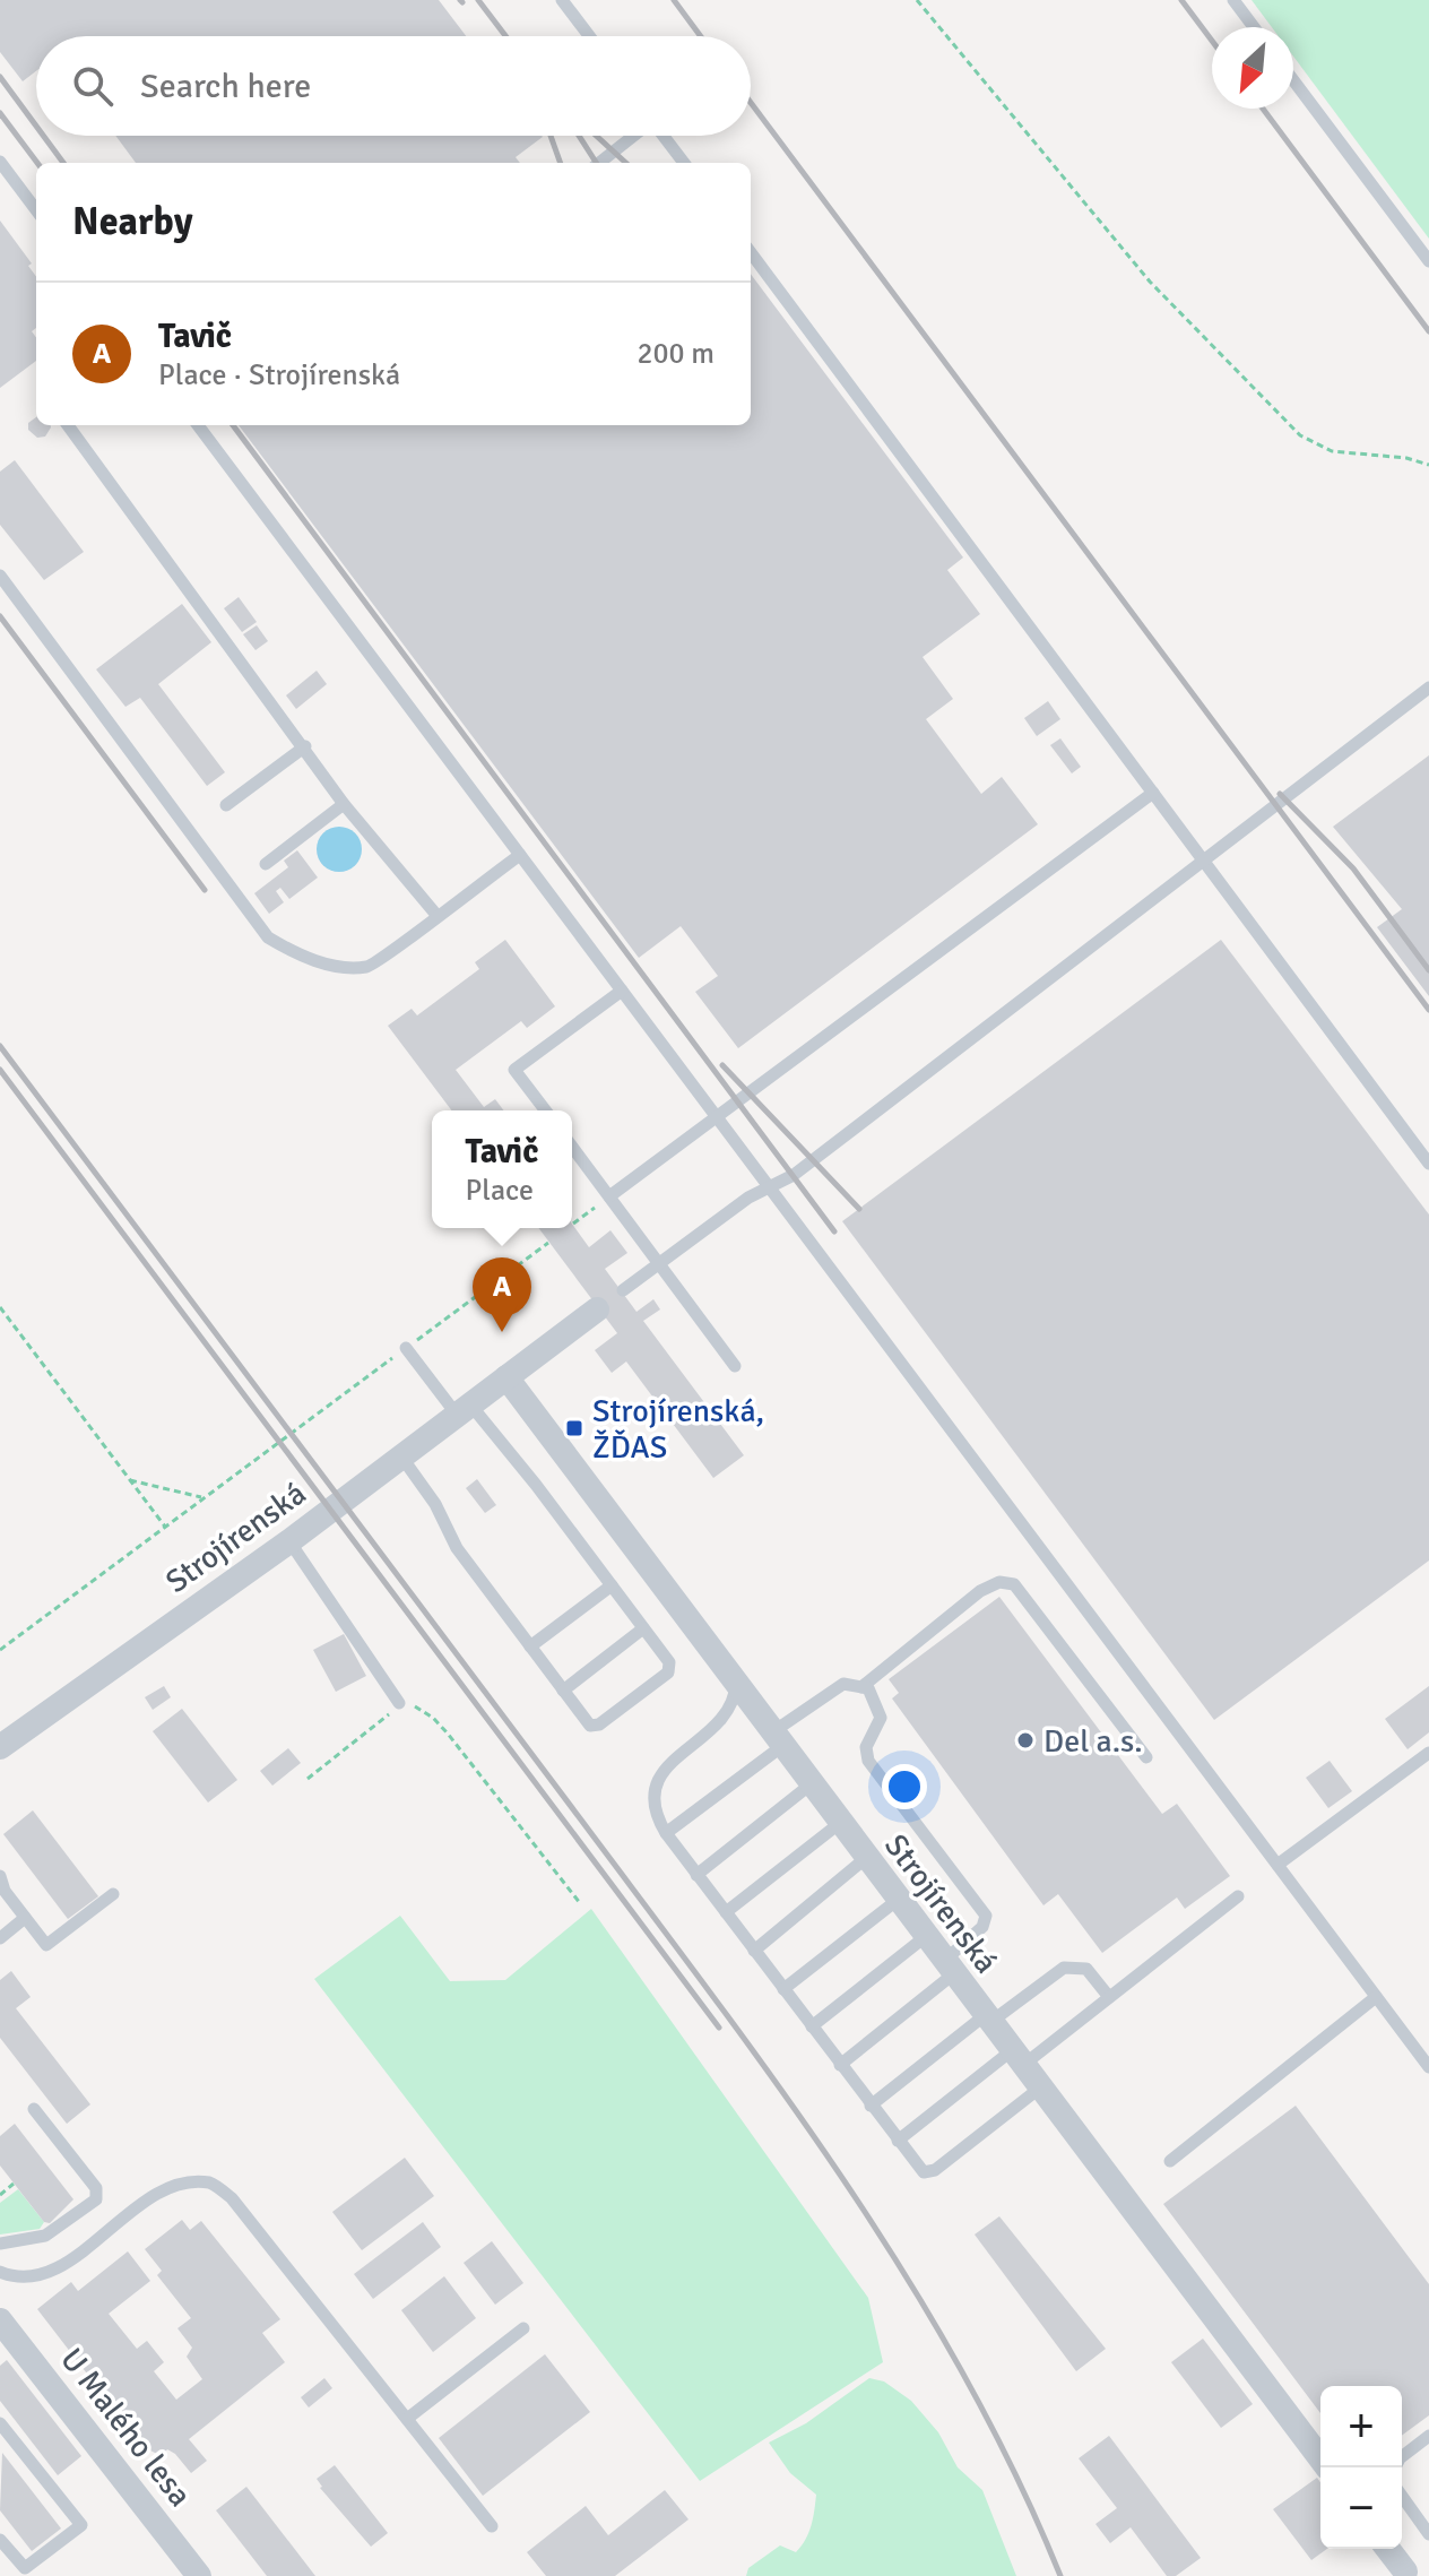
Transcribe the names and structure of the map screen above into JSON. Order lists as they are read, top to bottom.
{
  "streets": {
    "street": ["Strojírenská", "U Malého lesa"]
  },
  "places": {
    "transit": ["Strojírenská, ŽĎAS"],
    "other": ["Del a.s."]
  },
  "north": "bottom left",
  "page": {
    "search": "Search here",
    "heading": "Nearby",
    "list": [
      {
        "mark": "A",
        "name": "Tavič",
        "note": "Place · Strojírenská",
        "value": "200 m"
      }
    ],
    "popup": ["Tavič", "Place"],
    "pins": "A",
    "map_buttons": ["+", "−"]
  }
}
